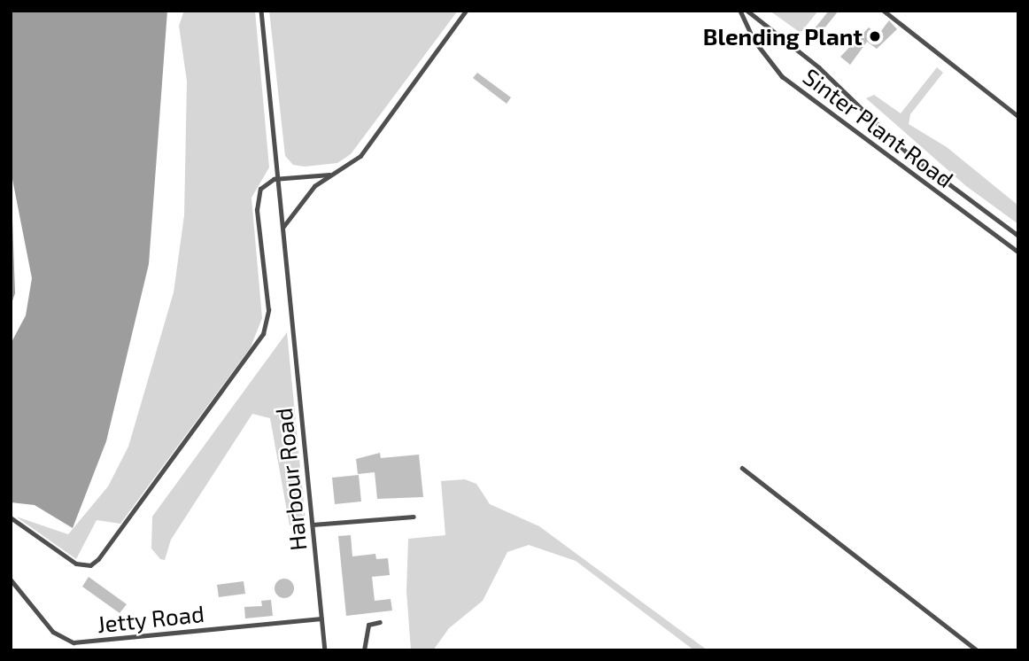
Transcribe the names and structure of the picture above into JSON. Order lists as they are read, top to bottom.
{
  "streets": {
    "lane": ["Sinter Plant Road", "Harbour Road", "Jetty Road"]
  },
  "crossings": [
    ["Harbour Road", "Jetty Road"]
  ],
  "places": ["Blending Plant"]
}
